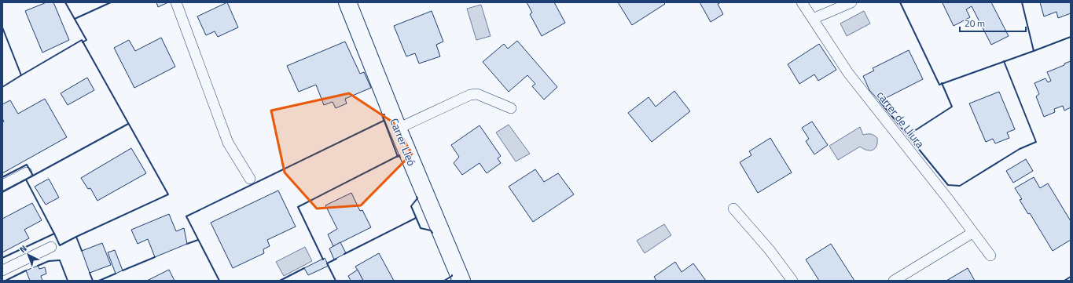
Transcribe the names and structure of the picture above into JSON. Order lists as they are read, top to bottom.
{
  "streets": {
    "street": ["Carrer Lleó"],
    "lane": ["carrer de Lliura"]
  },
  "scale_bar": "20 m",
  "north": "top left"
}
